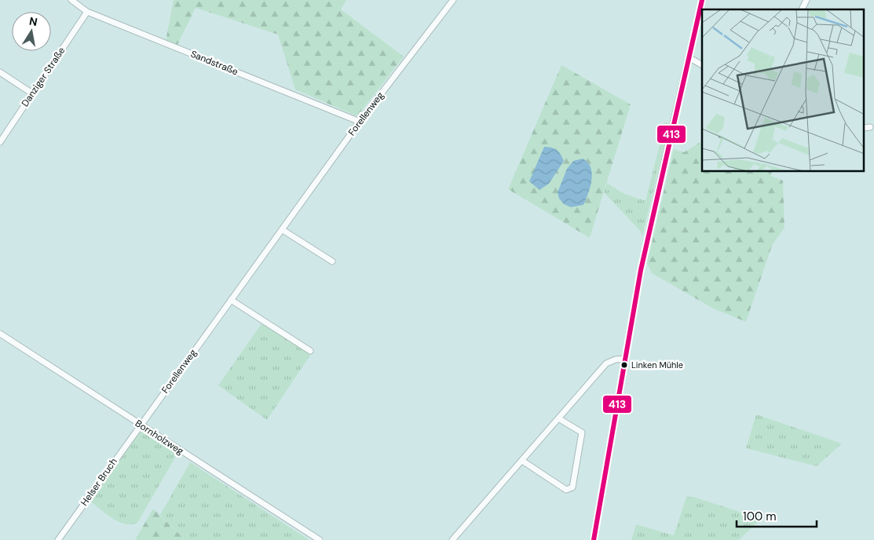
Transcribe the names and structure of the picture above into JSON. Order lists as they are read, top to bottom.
{
  "streets": {
    "street": [
      "Sandstraße",
      "Danziger Straße",
      "Forellenweg",
      "Bornholzweg",
      "Helser Bruch"
    ]
  },
  "crossings": [
    ["Sandstraße", "Danziger Straße"],
    ["Sandstraße", "Forellenweg"],
    ["Forellenweg", "Bornholzweg"],
    ["Forellenweg", "Helser Bruch"],
    ["Bornholzweg", "Helser Bruch"]
  ],
  "places": ["Linken Mühle"],
  "lines": ["transit line 413"],
  "scale_bar": "100 m",
  "north": "top"
}
